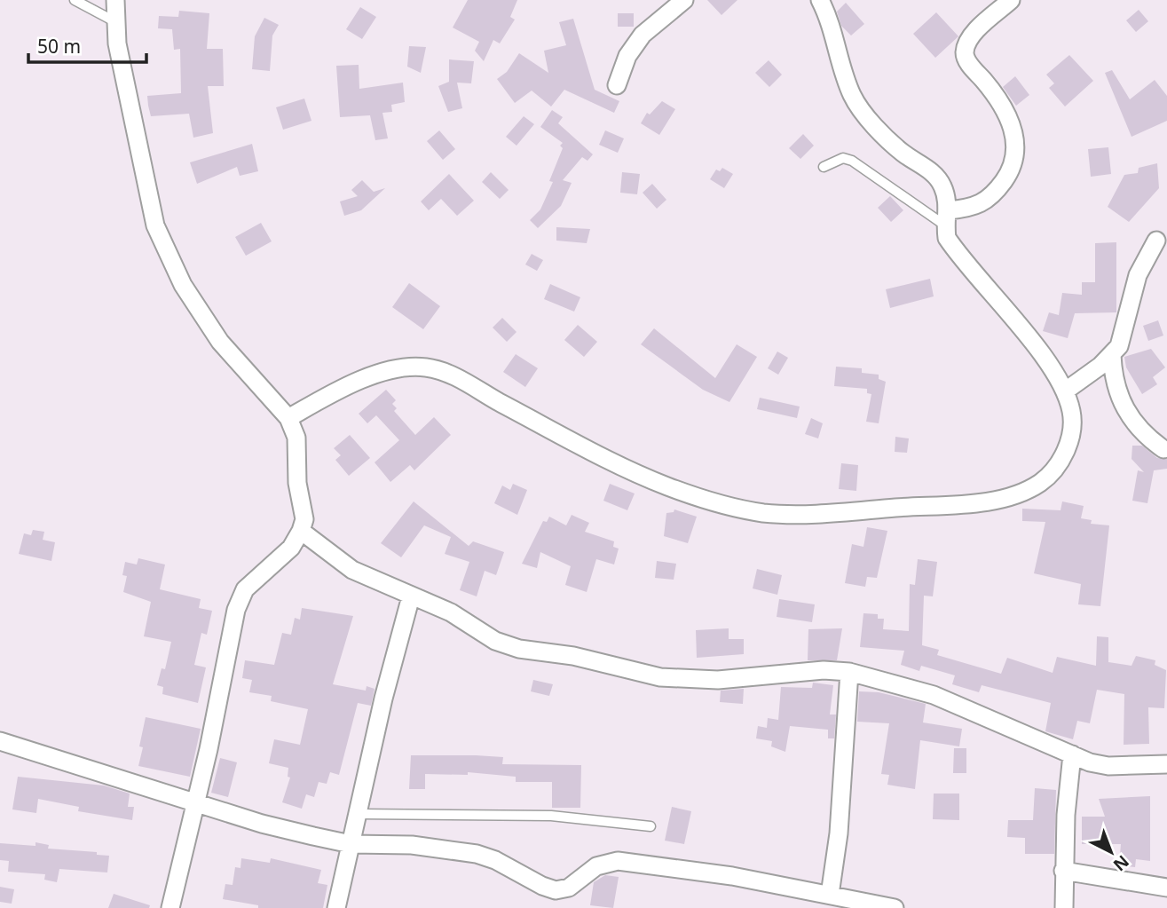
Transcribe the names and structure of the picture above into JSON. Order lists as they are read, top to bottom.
{
  "scale_bar": "50 m",
  "north": "bottom right"
}
